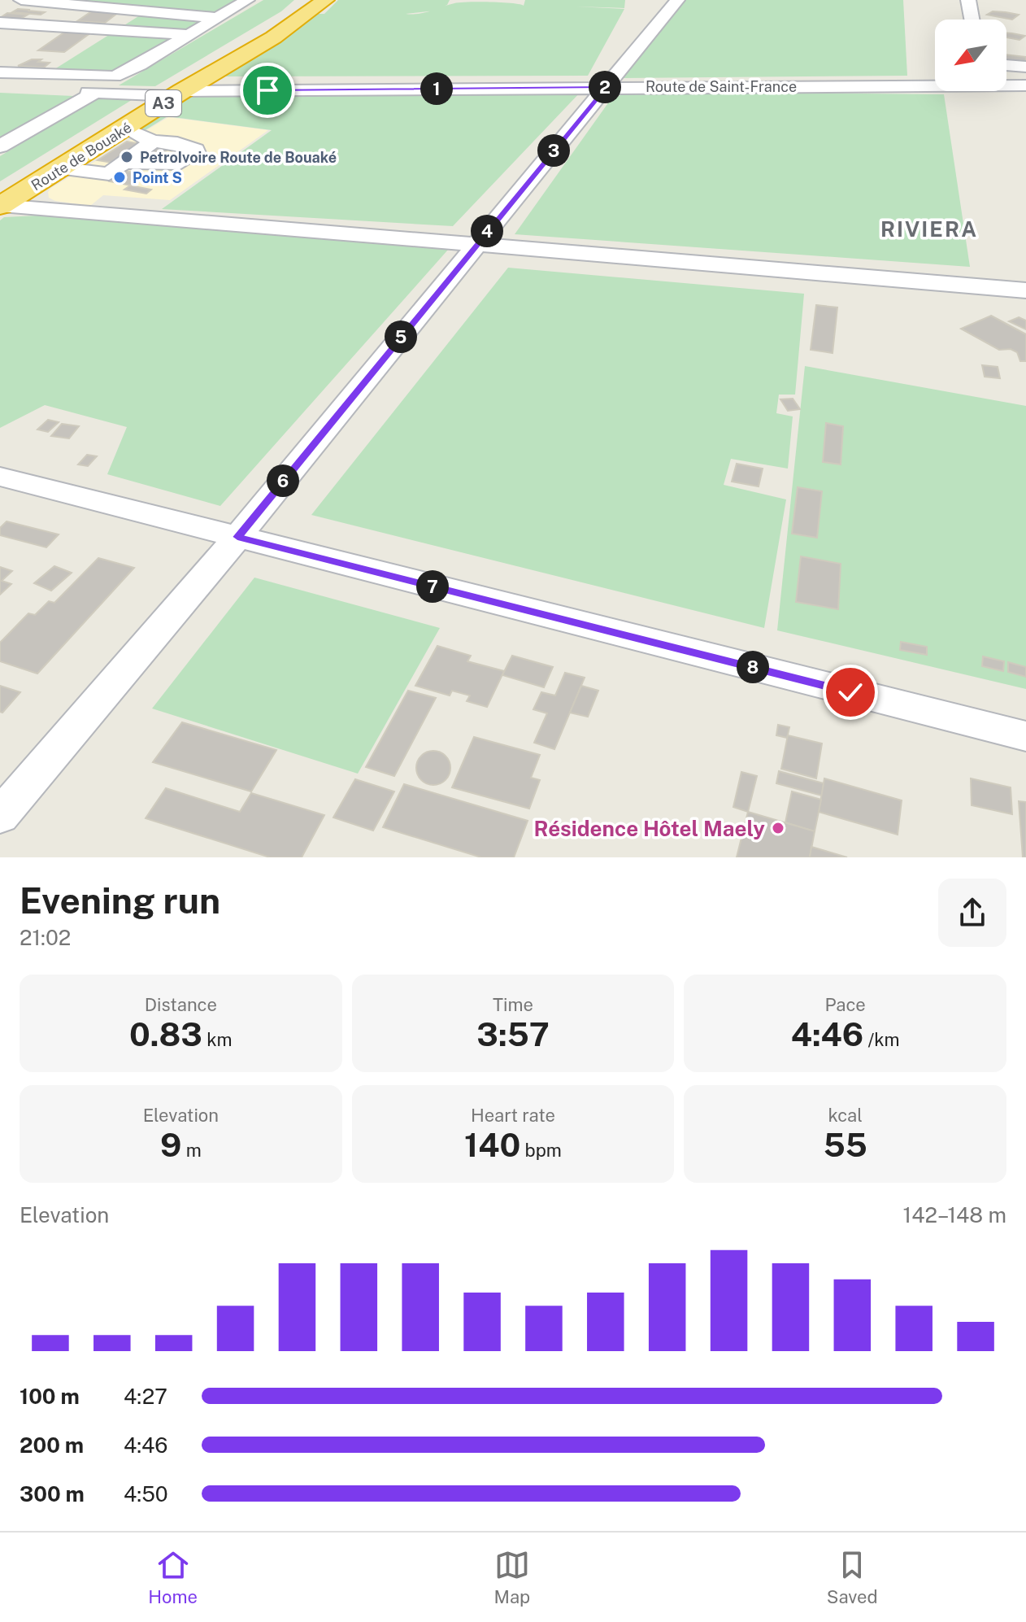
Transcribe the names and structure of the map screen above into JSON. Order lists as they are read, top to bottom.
{
  "streets": {
    "highway": ["A3", "Route de Bouaké"],
    "street": ["Route de Saint-France"]
  },
  "crossings": [
    ["Route de Saint-France", "Route de Bouaké"]
  ],
  "districts": ["RIVIERA"],
  "places": ["PetroIvoire Route de Bouaké", "Point S", "Résidence Hôtel Maely"],
  "north": "bottom left",
  "page": {
    "pins": [
      "2",
      "1",
      "3",
      "4",
      "5",
      "6",
      "7",
      "8"
    ],
    "heading": ["Evening run", "21:02"],
    "stats": [
      ["Distance", "0.83 km"],
      ["Time", "3:57"],
      ["Pace", "4:46 /km"],
      ["Elevation", "9 m"],
      ["Heart rate", "140 bpm"],
      ["kcal", "55"]
    ],
    "chart": ["Elevation", "142–148 m"],
    "list": [
      {
        "name": "100 m",
        "note": "4:27"
      },
      {
        "name": "200 m",
        "note": "4:46"
      },
      {
        "name": "300 m",
        "note": "4:50"
      }
    ],
    "tabs": ["Home", "Map", "Saved"]
  }
}
